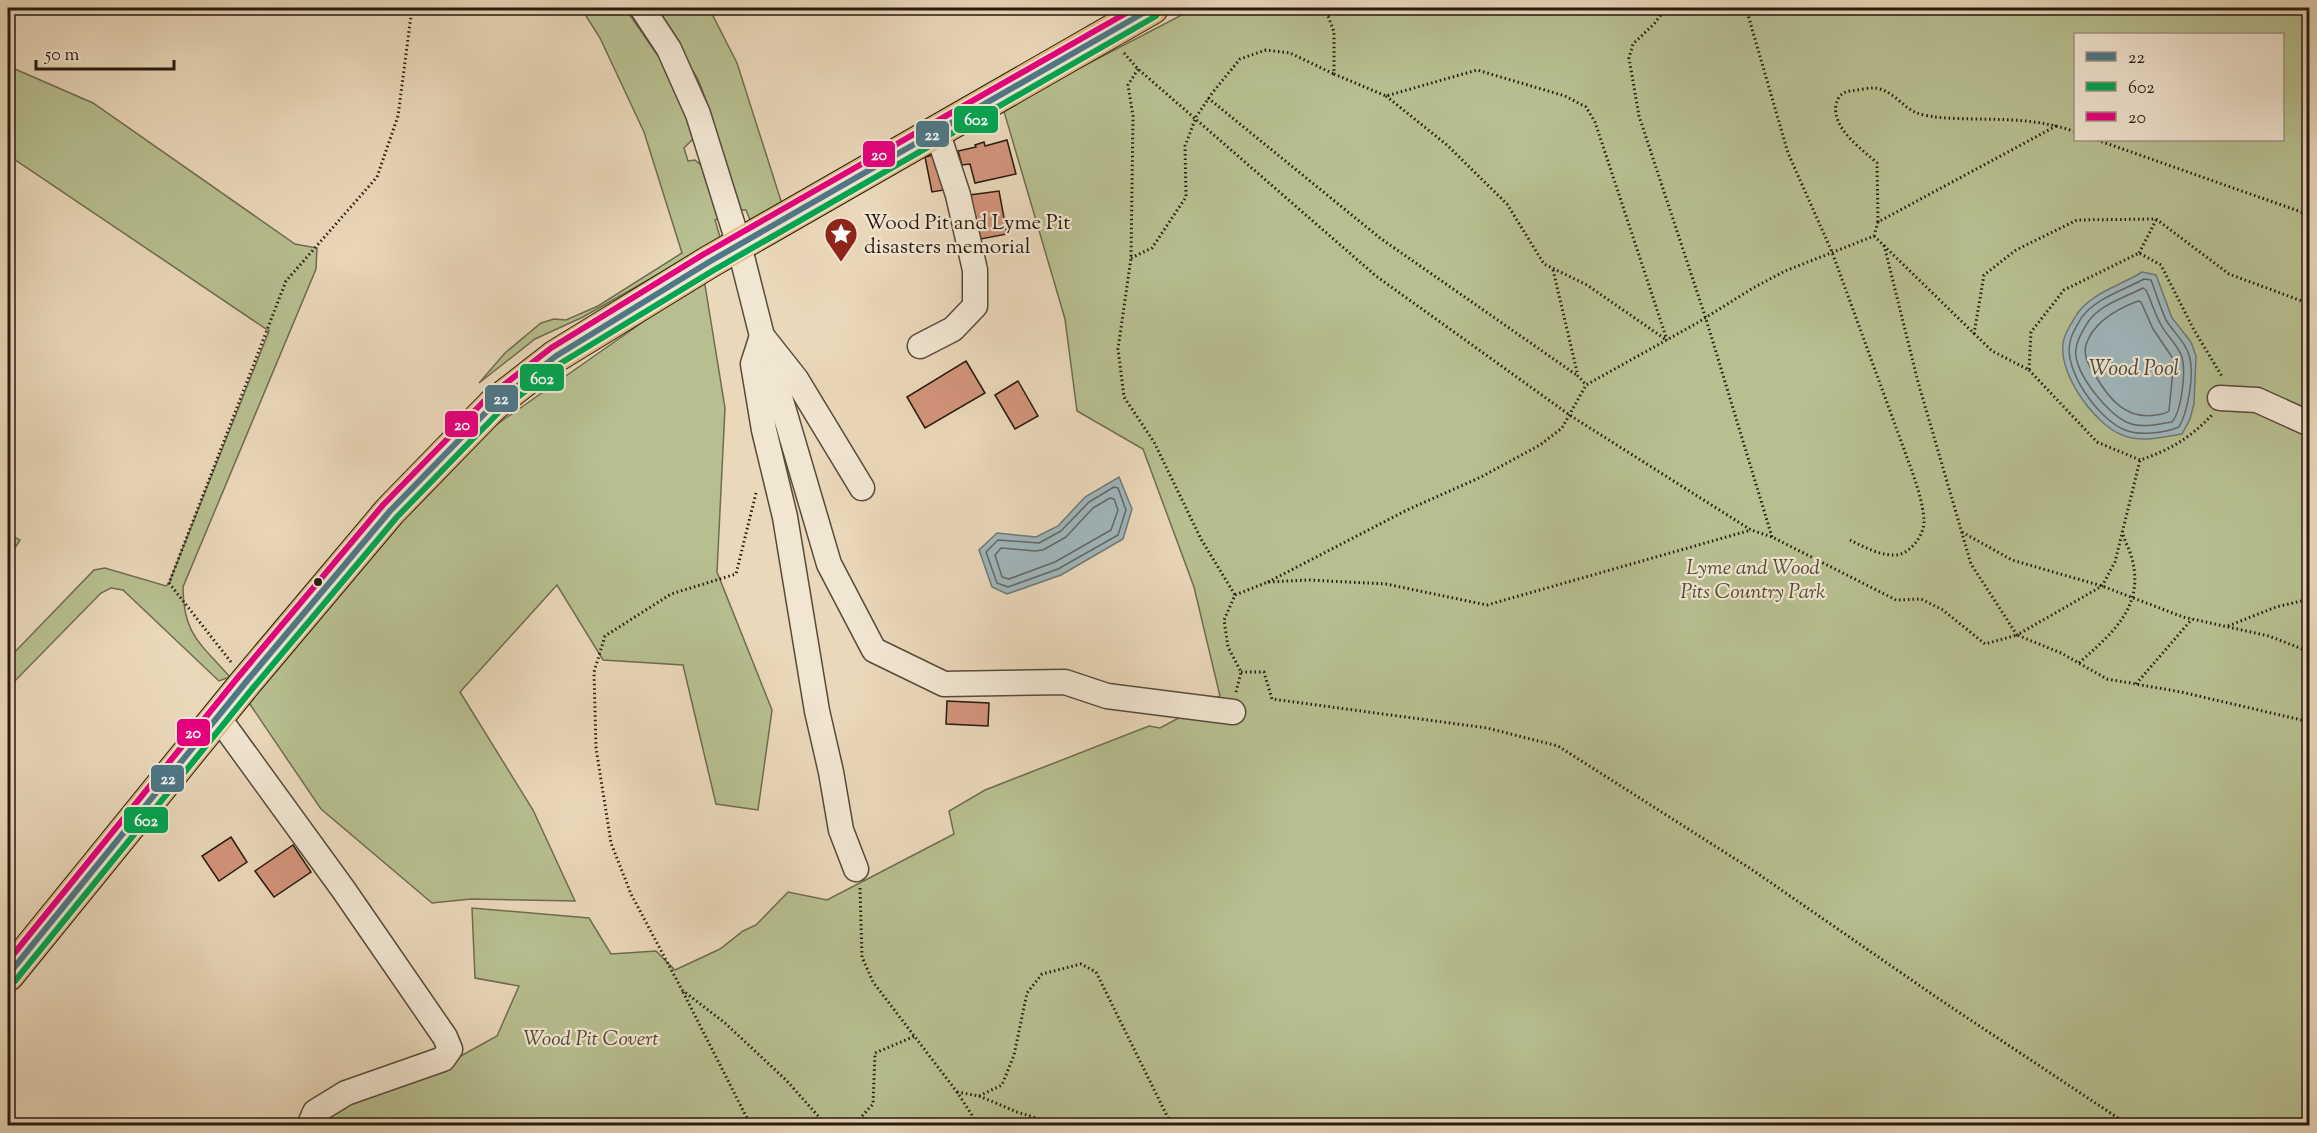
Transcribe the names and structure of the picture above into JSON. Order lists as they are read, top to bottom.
{
  "water": ["Wood Pool"],
  "parks": ["Lyme and Wood Pits Country Park", "Wood Pit Covert"],
  "places": {
    "place": ["Wood Pit and Lyme Pit disasters memorial"]
  },
  "lines": ["transit line 22", "transit line 20", "transit line 602"],
  "legend": ["22", "602", "20"],
  "scale_bar": "50 m"
}
